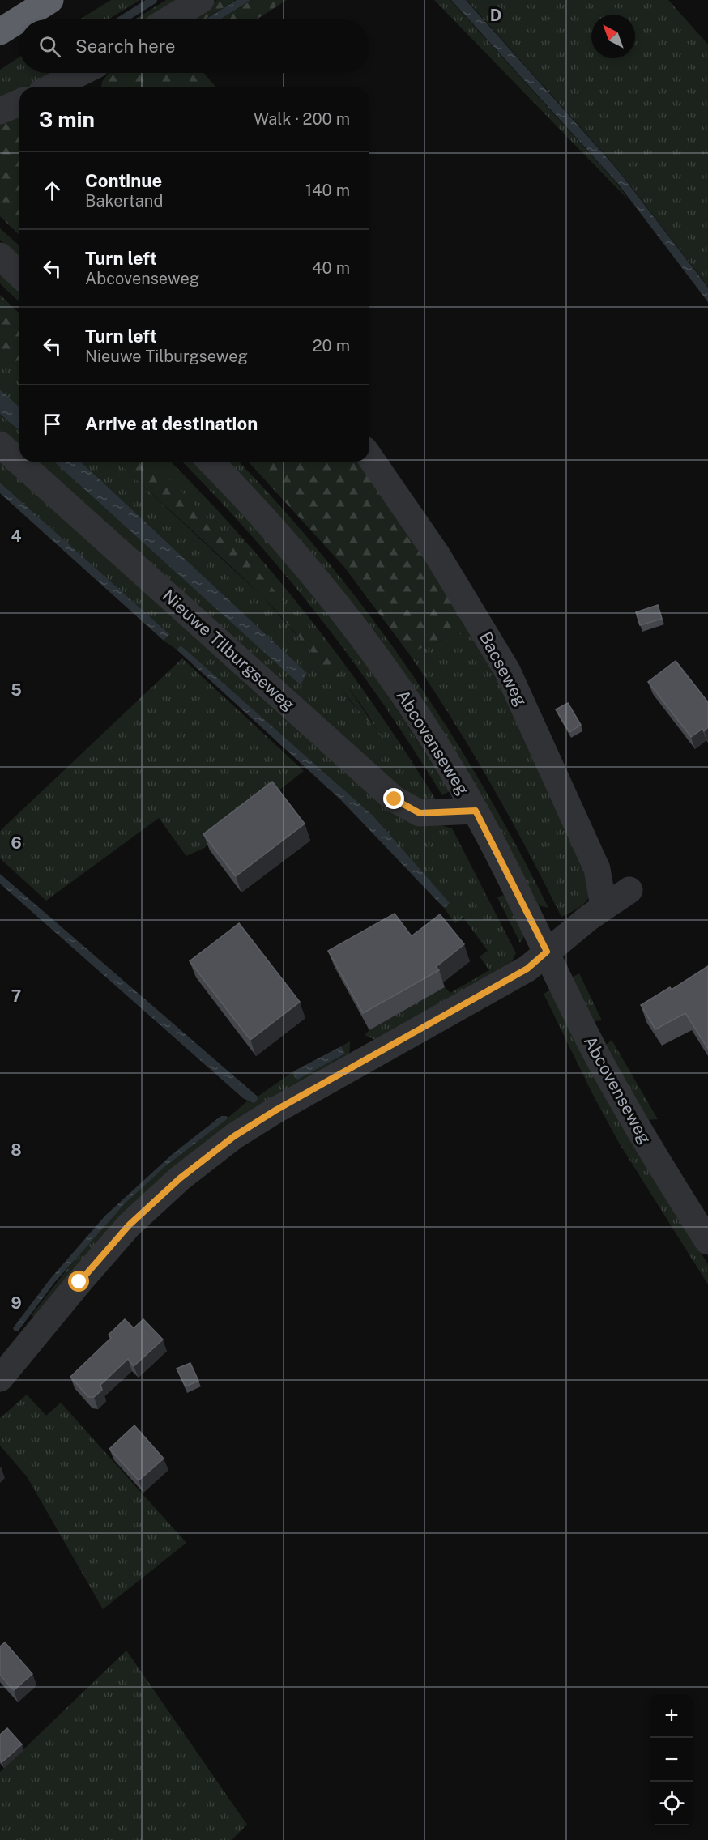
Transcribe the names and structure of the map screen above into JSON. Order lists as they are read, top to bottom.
{
  "streets": {
    "street": ["Nieuwe Tilburgseweg", "Bacseweg", "Abcovenseweg"]
  },
  "crossings": [
    ["Nieuwe Tilburgseweg", "Abcovenseweg"]
  ],
  "north": "top left",
  "page": {
    "search": "Search here",
    "heading": ["3 min", "Walk · 200 m"],
    "list": [
      ["Continue", "Bakertand", "140 m"],
      ["Turn left", "Abcovenseweg", "40 m"],
      ["Turn left", "Nieuwe Tilburgseweg", "20 m"],
      "Arrive at destination"
    ],
    "map_buttons": ["+", "−"]
  },
  "grid": {
    "columns": ["D"],
    "rows": [
      "4",
      "5",
      "6",
      "7",
      "8",
      "9"
    ]
  }
}
